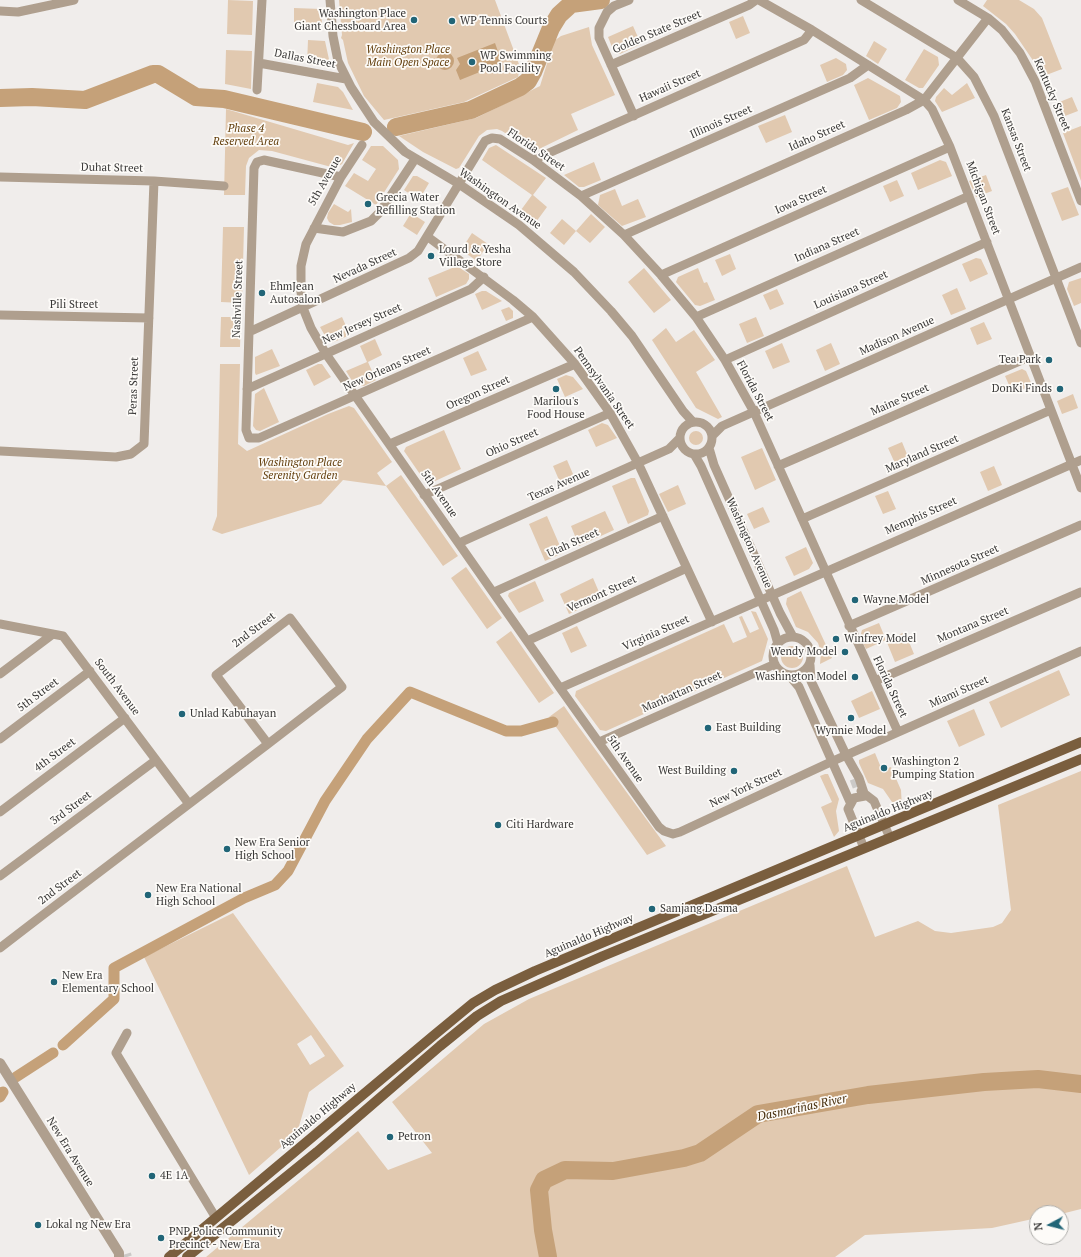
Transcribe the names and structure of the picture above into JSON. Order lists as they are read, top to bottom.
{
  "streets": {
    "main road": ["Aguinaldo Highway"],
    "street": [
      "Golden State Street",
      "Dallas Street",
      "Hawaii Street",
      "Kentucky Street",
      "Illinois Street",
      "Idaho Street",
      "Kansas Street",
      "Florida Street",
      "Duhat Street",
      "5th Avenue",
      "Michigan Street",
      "Washington Avenue",
      "Iowa Street",
      "Indiana Street",
      "Nevada Street",
      "Louisiana Street",
      "Nashville Street",
      "Pili Street",
      "New Jersey Street",
      "Madison Avenue",
      "New Orleans Street",
      "Peras Street",
      "Pennsylvania Street",
      "Oregon Street",
      "Maine Street",
      "Ohio Street",
      "Maryland Street",
      "Texas Avenue",
      "Memphis Street",
      "Utah Street",
      "Minnesota Street",
      "Vermont Street",
      "Montana Street",
      "2nd Street",
      "Virginia Street",
      "South Avenue",
      "Manhattan Street",
      "Miami Street",
      "5th Street",
      "4th Street",
      "New York Street",
      "3rd Street",
      "New Era Avenue"
    ]
  },
  "crossings": [
    ["Dallas Street", "Washington Avenue"],
    ["Hawaii Street", "Florida Street"],
    ["Hawaii Street", "Michigan Street"],
    ["Kentucky Street", "Idaho Street"],
    ["Illinois Street", "Florida Street"],
    ["Illinois Street", "Michigan Street"],
    ["Idaho Street", "Kansas Street"],
    ["Idaho Street", "Florida Street"],
    ["Idaho Street", "Michigan Street"],
    ["Kansas Street", "Madison Avenue"],
    ["Florida Street", "Iowa Street"],
    ["Florida Street", "Indiana Street"],
    ["Florida Street", "Nevada Street"],
    ["Florida Street", "Louisiana Street"],
    ["Florida Street", "Madison Avenue"],
    ["Florida Street", "Maine Street"],
    ["Florida Street", "Maryland Street"],
    ["Florida Street", "Memphis Street"],
    ["Florida Street", "Minnesota Street"],
    ["Florida Street", "Montana Street"],
    ["Florida Street", "Miami Street"],
    ["Duhat Street", "Peras Street"],
    ["5th Avenue", "Nevada Street"],
    ["5th Avenue", "Nashville Street"],
    ["5th Avenue", "New Jersey Street"],
    ["5th Avenue", "New Orleans Street"],
    ["5th Avenue", "Oregon Street"],
    ["5th Avenue", "Ohio Street"],
    ["5th Avenue", "Texas Avenue"],
    ["5th Avenue", "Utah Street"],
    ["5th Avenue", "Vermont Street"],
    ["5th Avenue", "Virginia Street"],
    ["5th Avenue", "Manhattan Street"],
    ["5th Avenue", "New York Street"],
    ["Michigan Street", "Iowa Street"],
    ["Michigan Street", "Indiana Street"],
    ["Michigan Street", "Louisiana Street"],
    ["Michigan Street", "Madison Avenue"],
    ["Michigan Street", "Maine Street"],
    ["Michigan Street", "Maryland Street"],
    ["Michigan Street", "Memphis Street"],
    ["Washington Avenue", "Nevada Street"],
    ["Washington Avenue", "Madison Avenue"],
    ["Washington Avenue", "Texas Avenue"],
    ["Washington Avenue", "Memphis Street"],
    ["Washington Avenue", "Virginia Street"],
    ["Washington Avenue", "Manhattan Street"],
    ["Nevada Street", "Nashville Street"],
    ["Nevada Street", "Pennsylvania Street"],
    ["Nashville Street", "New Jersey Street"],
    ["Nashville Street", "New Orleans Street"],
    ["Pili Street", "Peras Street"],
    ["New Jersey Street", "Pennsylvania Street"],
    ["Madison Avenue", "Texas Avenue"],
    ["New Orleans Street", "Pennsylvania Street"],
    ["Pennsylvania Street", "Oregon Street"],
    ["Pennsylvania Street", "Ohio Street"],
    ["Pennsylvania Street", "Texas Avenue"],
    ["Pennsylvania Street", "Utah Street"],
    ["Pennsylvania Street", "Vermont Street"],
    ["Pennsylvania Street", "Virginia Street"],
    ["Memphis Street", "Virginia Street"],
    ["2nd Street", "South Avenue"],
    ["South Avenue", "5th Street"],
    ["South Avenue", "4th Street"],
    ["South Avenue", "3rd Street"],
    ["Miami Street", "New York Street"]
  ],
  "water": ["Dasmariñas River"],
  "parks": ["Washington Place Main Open Space", "Phase 4 Reserved Area", "Washington Place Serenity Garden"],
  "places": [
    "Washington Place Giant Chessboard Area",
    "WP Tennis Courts",
    "WP Swimming Pool Facility",
    "Grecia Water Refilling Station",
    "Lourd & Yesha Village Store",
    "EhmJean Autosalon",
    "Tea Park",
    "Marilou's Food House",
    "DonKi Finds",
    "Wayne Model",
    "Winfrey Model",
    "Wendy Model",
    "Washington Model",
    "Unlad Kabuhayan",
    "Wynnie Model",
    "East Building",
    "Washington 2 Pumping Station",
    "West Building",
    "Citi Hardware",
    "New Era Senior High School",
    "New Era National High School",
    "Samjang Dasma",
    "New Era Elementary School",
    "Petron",
    "4E 1A",
    "Lokal ng New Era",
    "PNP Police Community Precinct - New Era"
  ],
  "north": "left"
}
